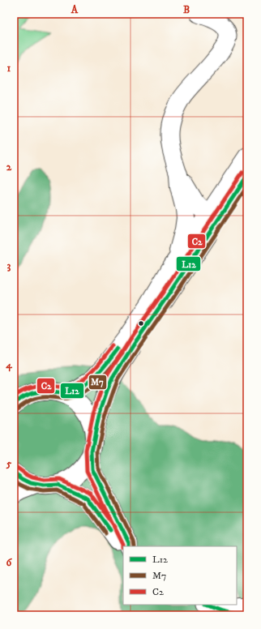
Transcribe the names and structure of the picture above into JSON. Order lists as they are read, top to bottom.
{
  "lines": ["transit line C2", "transit line L12", "transit line M7"],
  "legend": ["L12", "M7", "C2"],
  "grid": {
    "columns": ["A", "B"],
    "rows": [
      "1",
      "2",
      "3",
      "4",
      "5",
      "6"
    ]
  }
}
